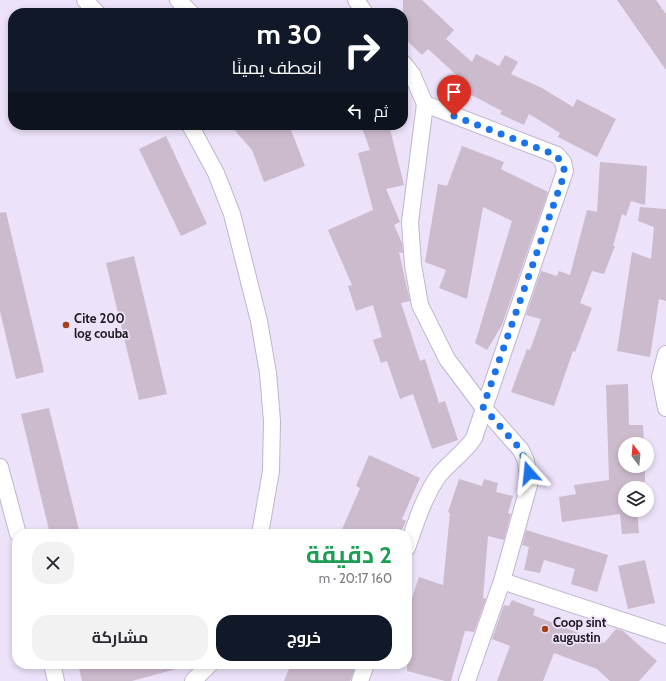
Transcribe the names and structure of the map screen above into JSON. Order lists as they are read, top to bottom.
{
  "places": ["Cite 200 log couba", "Coop sint augustin"],
  "north": "top",
  "page": {
    "turn": ["30 m", "انعطف يمينًا"],
    "then": "ثم",
    "heading": ["2 دقيقة", "160 m · 20:17"],
    "buttons": ["خروج", "مشاركة"]
  }
}
